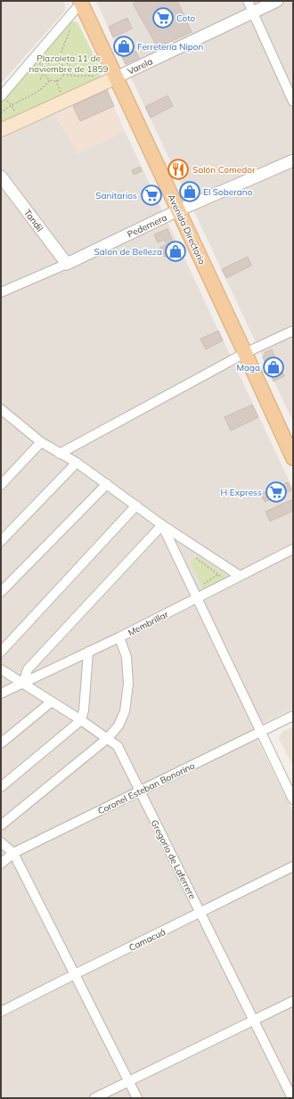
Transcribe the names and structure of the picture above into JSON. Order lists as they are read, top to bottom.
{
  "streets": {
    "main road": ["Varela", "Avenida Directorio"],
    "street": [
      "Tandil",
      "Pedernera",
      "Membrillar",
      "Coronel Esteban Bonorino",
      "Gregorio de Laferrere",
      "Camacuá"
    ]
  },
  "crossings": [
    ["Varela", "Avenida Directorio"],
    ["Tandil", "Pedernera"],
    ["Pedernera", "Avenida Directorio"],
    ["Membrillar", "Gregorio de Laferrere"],
    ["Coronel Esteban Bonorino", "Gregorio de Laferrere"],
    ["Gregorio de Laferrere", "Camacuá"]
  ],
  "parks": ["Plazoleta 11 de noviembre de 1859"],
  "places": {
    "supermarket": ["Coto", "Sanitarios", "H Express"],
    "shop": [
      "Ferretería Nipon",
      "El Soberano",
      "Salon de Belleza",
      "Maga"
    ],
    "restaurant": ["Salón Comedor"]
  }
}
